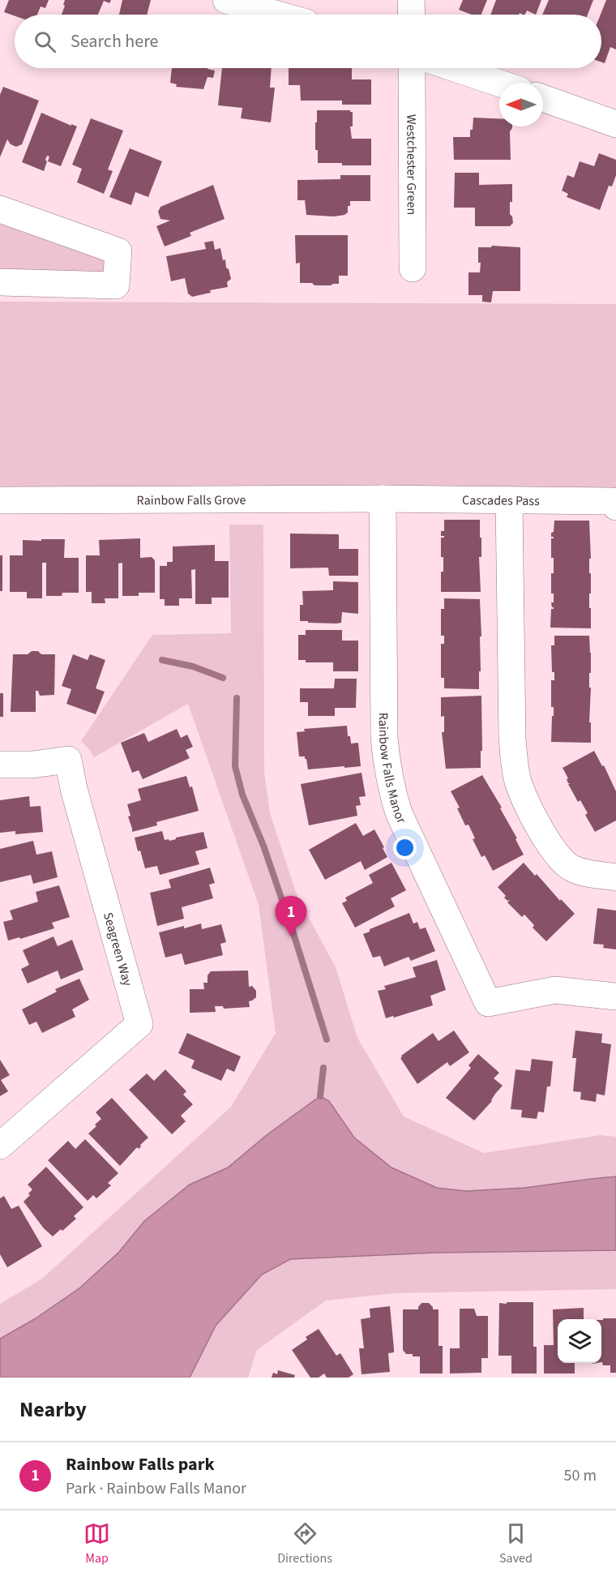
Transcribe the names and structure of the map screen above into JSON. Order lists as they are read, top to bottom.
{
  "streets": {
    "street": [
      "Westchester Green",
      "Rainbow Falls Grove",
      "Cascades Pass",
      "Rainbow Falls Manor",
      "Seagreen Way"
    ]
  },
  "crossings": [
    ["Rainbow Falls Grove", "Cascades Pass"],
    ["Rainbow Falls Grove", "Rainbow Falls Manor"],
    ["Cascades Pass", "Rainbow Falls Manor"]
  ],
  "north": "left",
  "page": {
    "search": "Search here",
    "pins": "1",
    "heading": "Nearby",
    "list": [
      {
        "mark": "1",
        "name": "Rainbow Falls park",
        "note": "Park · Rainbow Falls Manor",
        "value": "50 m"
      }
    ],
    "nav": ["Map", "Directions", "Saved"]
  }
}
